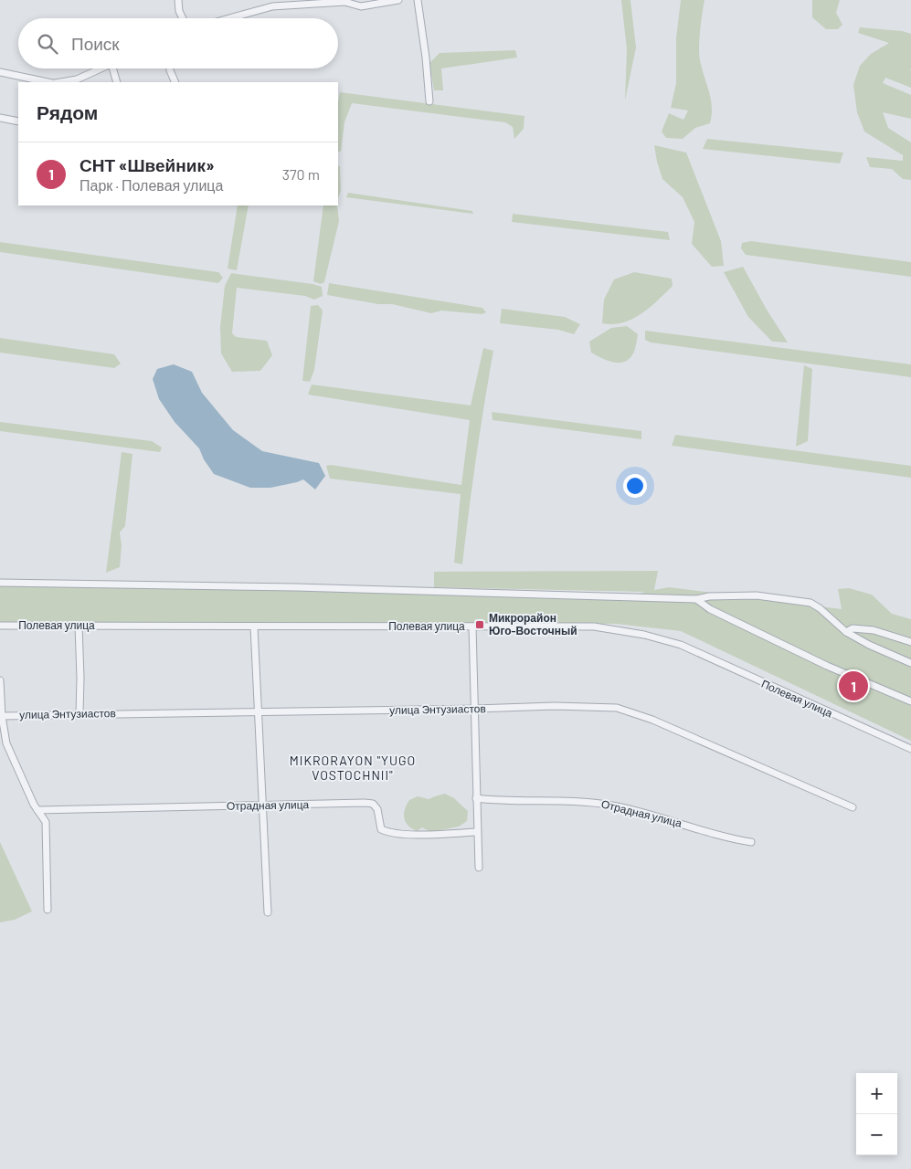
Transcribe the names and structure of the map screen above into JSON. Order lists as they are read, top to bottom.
{
  "streets": {
    "street": ["Полевая улица", "улица Энтузиастов", "Отрадная улица"]
  },
  "districts": ["MIKRORAYON \"YUGO VOSTOCHNII\""],
  "places": {
    "transit": ["Микрорайон Юго-Восточный"]
  },
  "page": {
    "search": "Поиск",
    "heading": "Рядом",
    "list": [
      {
        "mark": "1",
        "name": "СНТ «Швейник»",
        "note": "Парк · Полевая улица",
        "value": "370 m"
      }
    ],
    "pins": "1",
    "map_buttons": ["+", "−"]
  }
}
